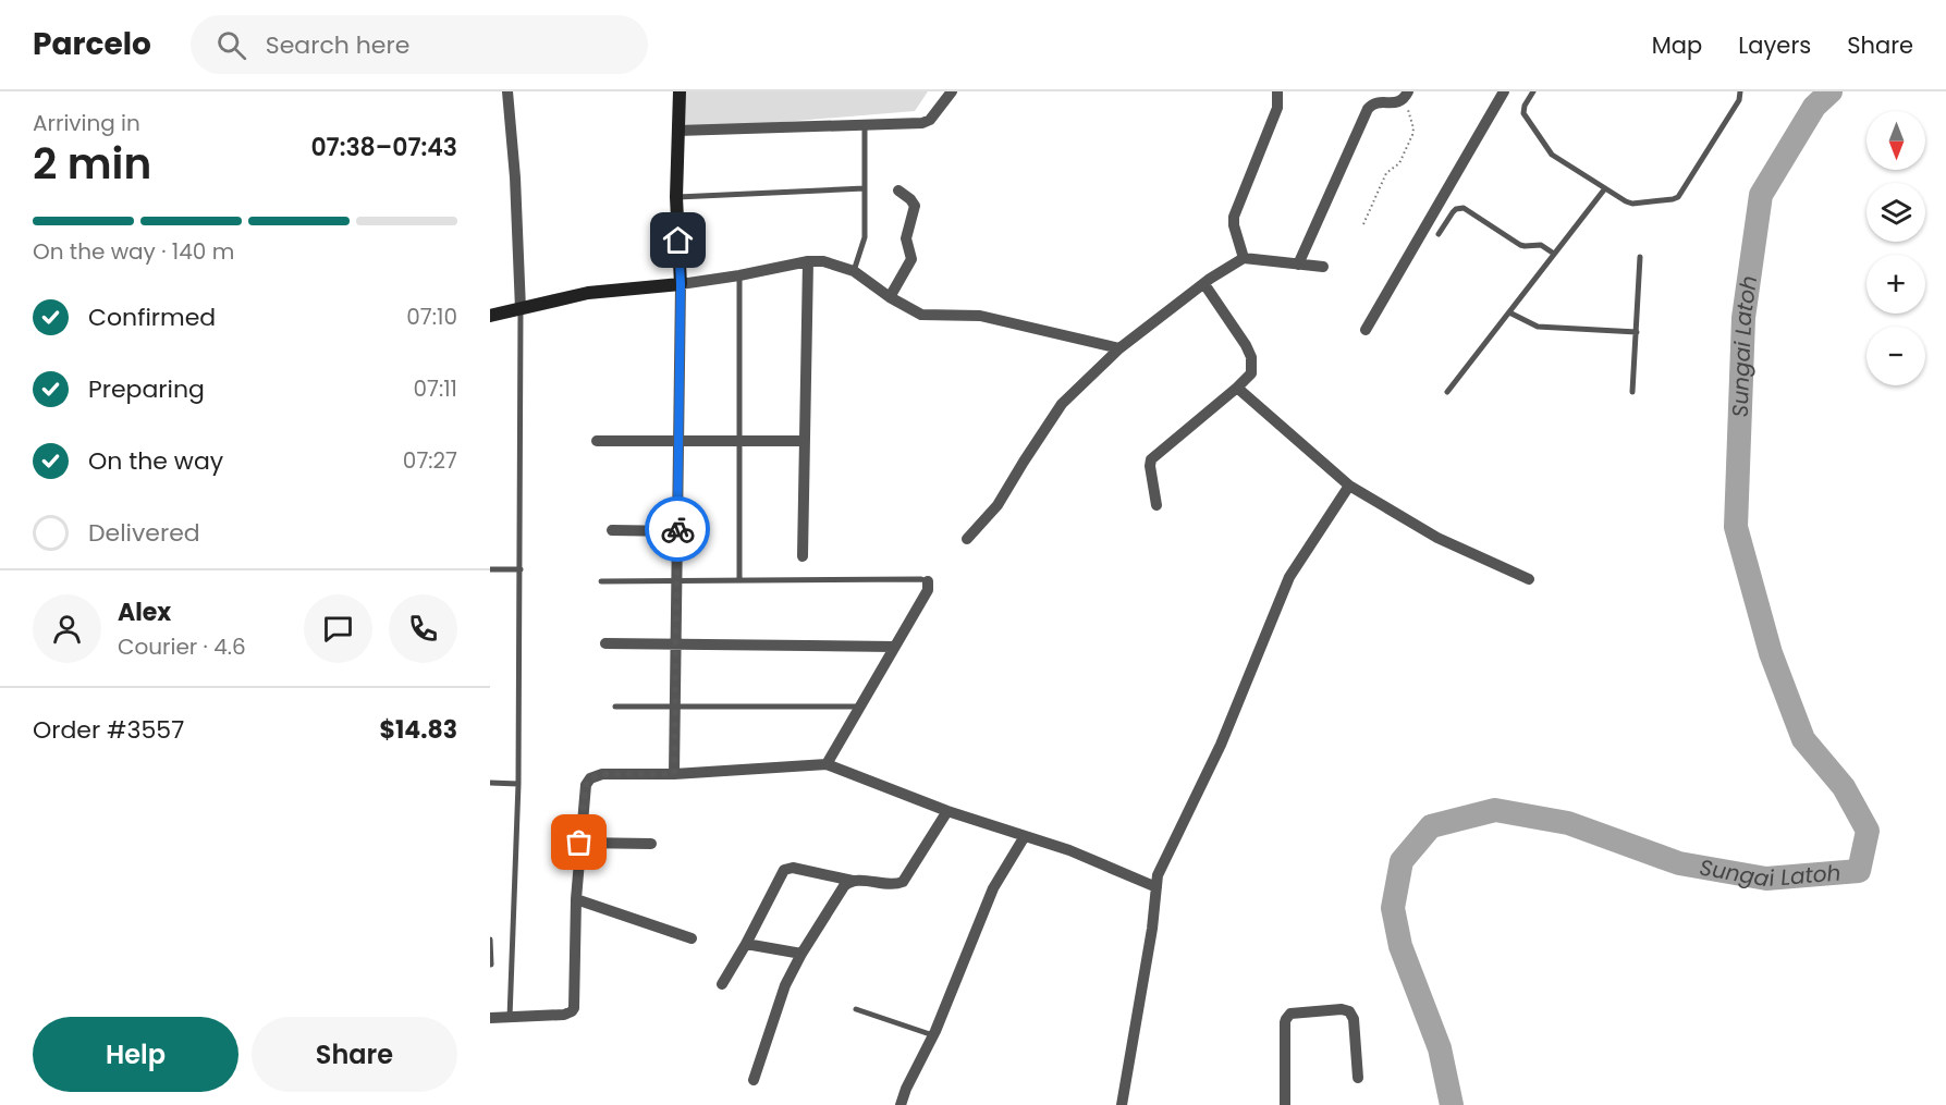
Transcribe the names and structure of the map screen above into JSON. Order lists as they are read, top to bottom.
{
  "water": ["Sungai Latoh"],
  "north": "bottom",
  "page": {
    "header": "Parcelo",
    "search": "Search here",
    "nav": ["Map", "Layers", "Share"],
    "heading": ["2 min", "Arriving in", "07:38–07:43"],
    "panel": [
      "Alex",
      "Courier · 4.6",
      "Order #3557",
      "$14.83"
    ],
    "map_buttons": ["+", "−"],
    "bar": "On the way · 140 m",
    "list": [
      ["Confirmed", "07:10"],
      ["Preparing", "07:11"],
      ["On the way", "07:27"],
      "Delivered"
    ],
    "buttons": ["Help", "Share"]
  }
}
